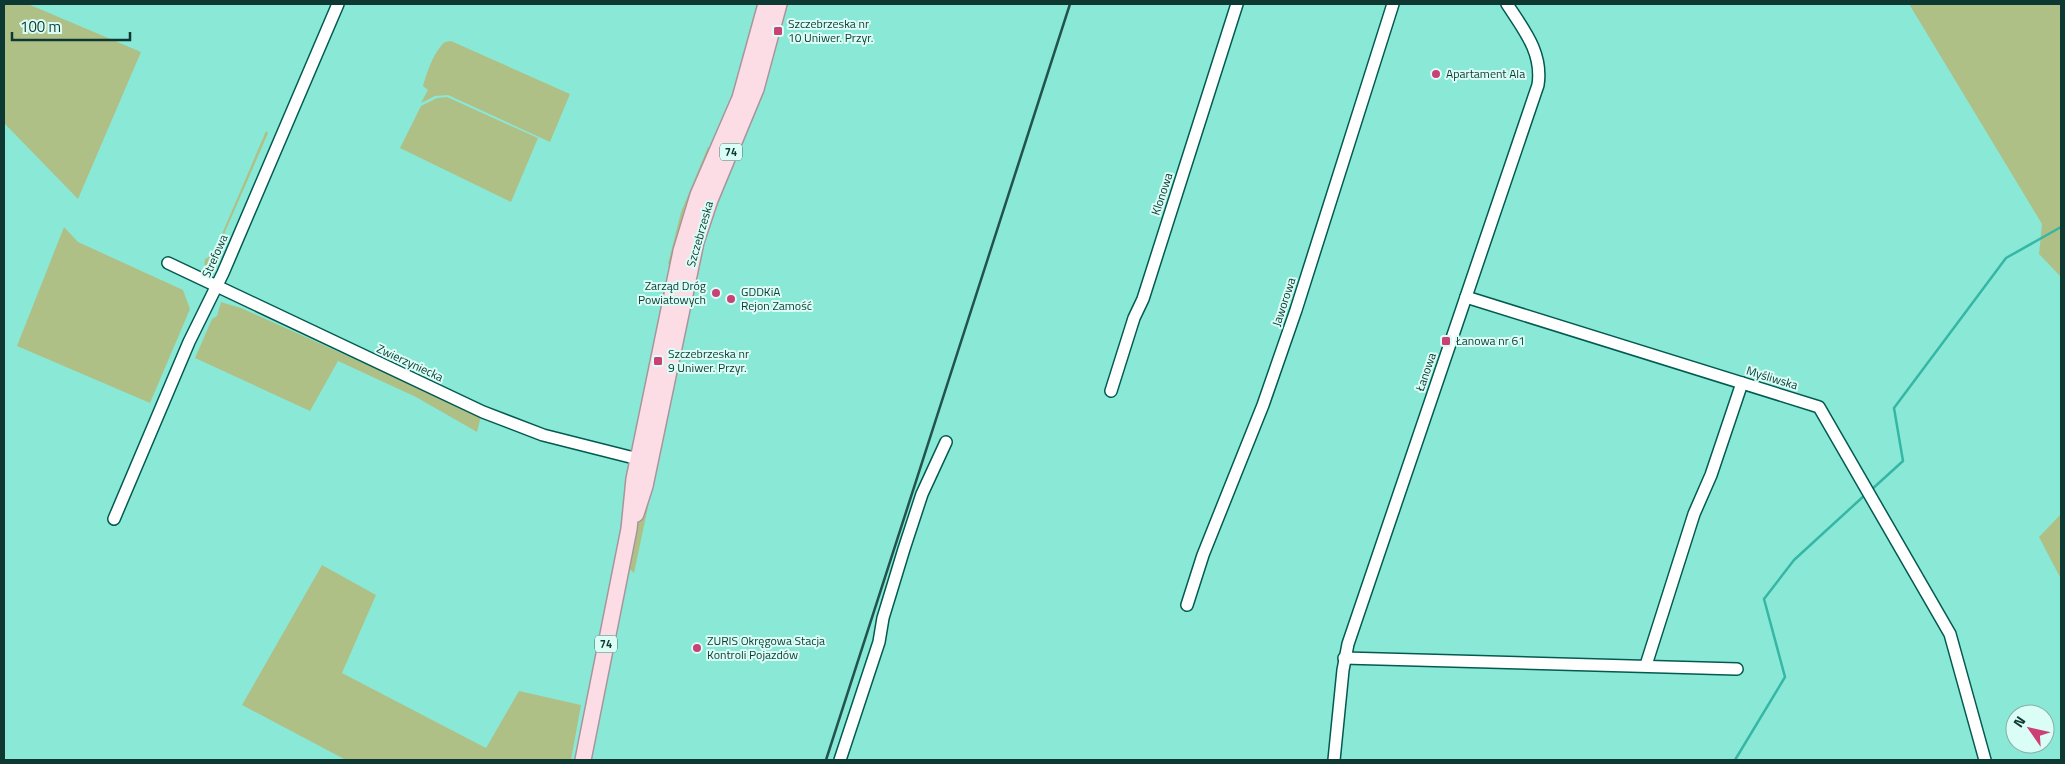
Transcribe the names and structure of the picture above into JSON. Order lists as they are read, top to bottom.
{
  "streets": {
    "main road": ["74", "Szczebrzeska"],
    "street": [
      "Klonowa",
      "Strefowa",
      "Jaworowa",
      "Zwierzyniecka",
      "Łanowa",
      "Myśliwska"
    ]
  },
  "crossings": [
    ["Szczebrzeska", "Zwierzyniecka"],
    ["Strefowa", "Zwierzyniecka"],
    ["Łanowa", "Myśliwska"]
  ],
  "places": {
    "transit": ["Szczebrzeska nr 10 Uniwer. Przyr.", "Łanowa nr 61", "Szczebrzeska nr 9 Uniwer. Przyr."],
    "other": [
      "Apartament Ala",
      "Zarząd Dróg Powiatowych",
      "GDDKiA Rejon Zamość",
      "ZURIS Okręgowa Stacja Kontroli Pojazdów"
    ]
  },
  "scale_bar": "100 m",
  "north": "top left"
}
